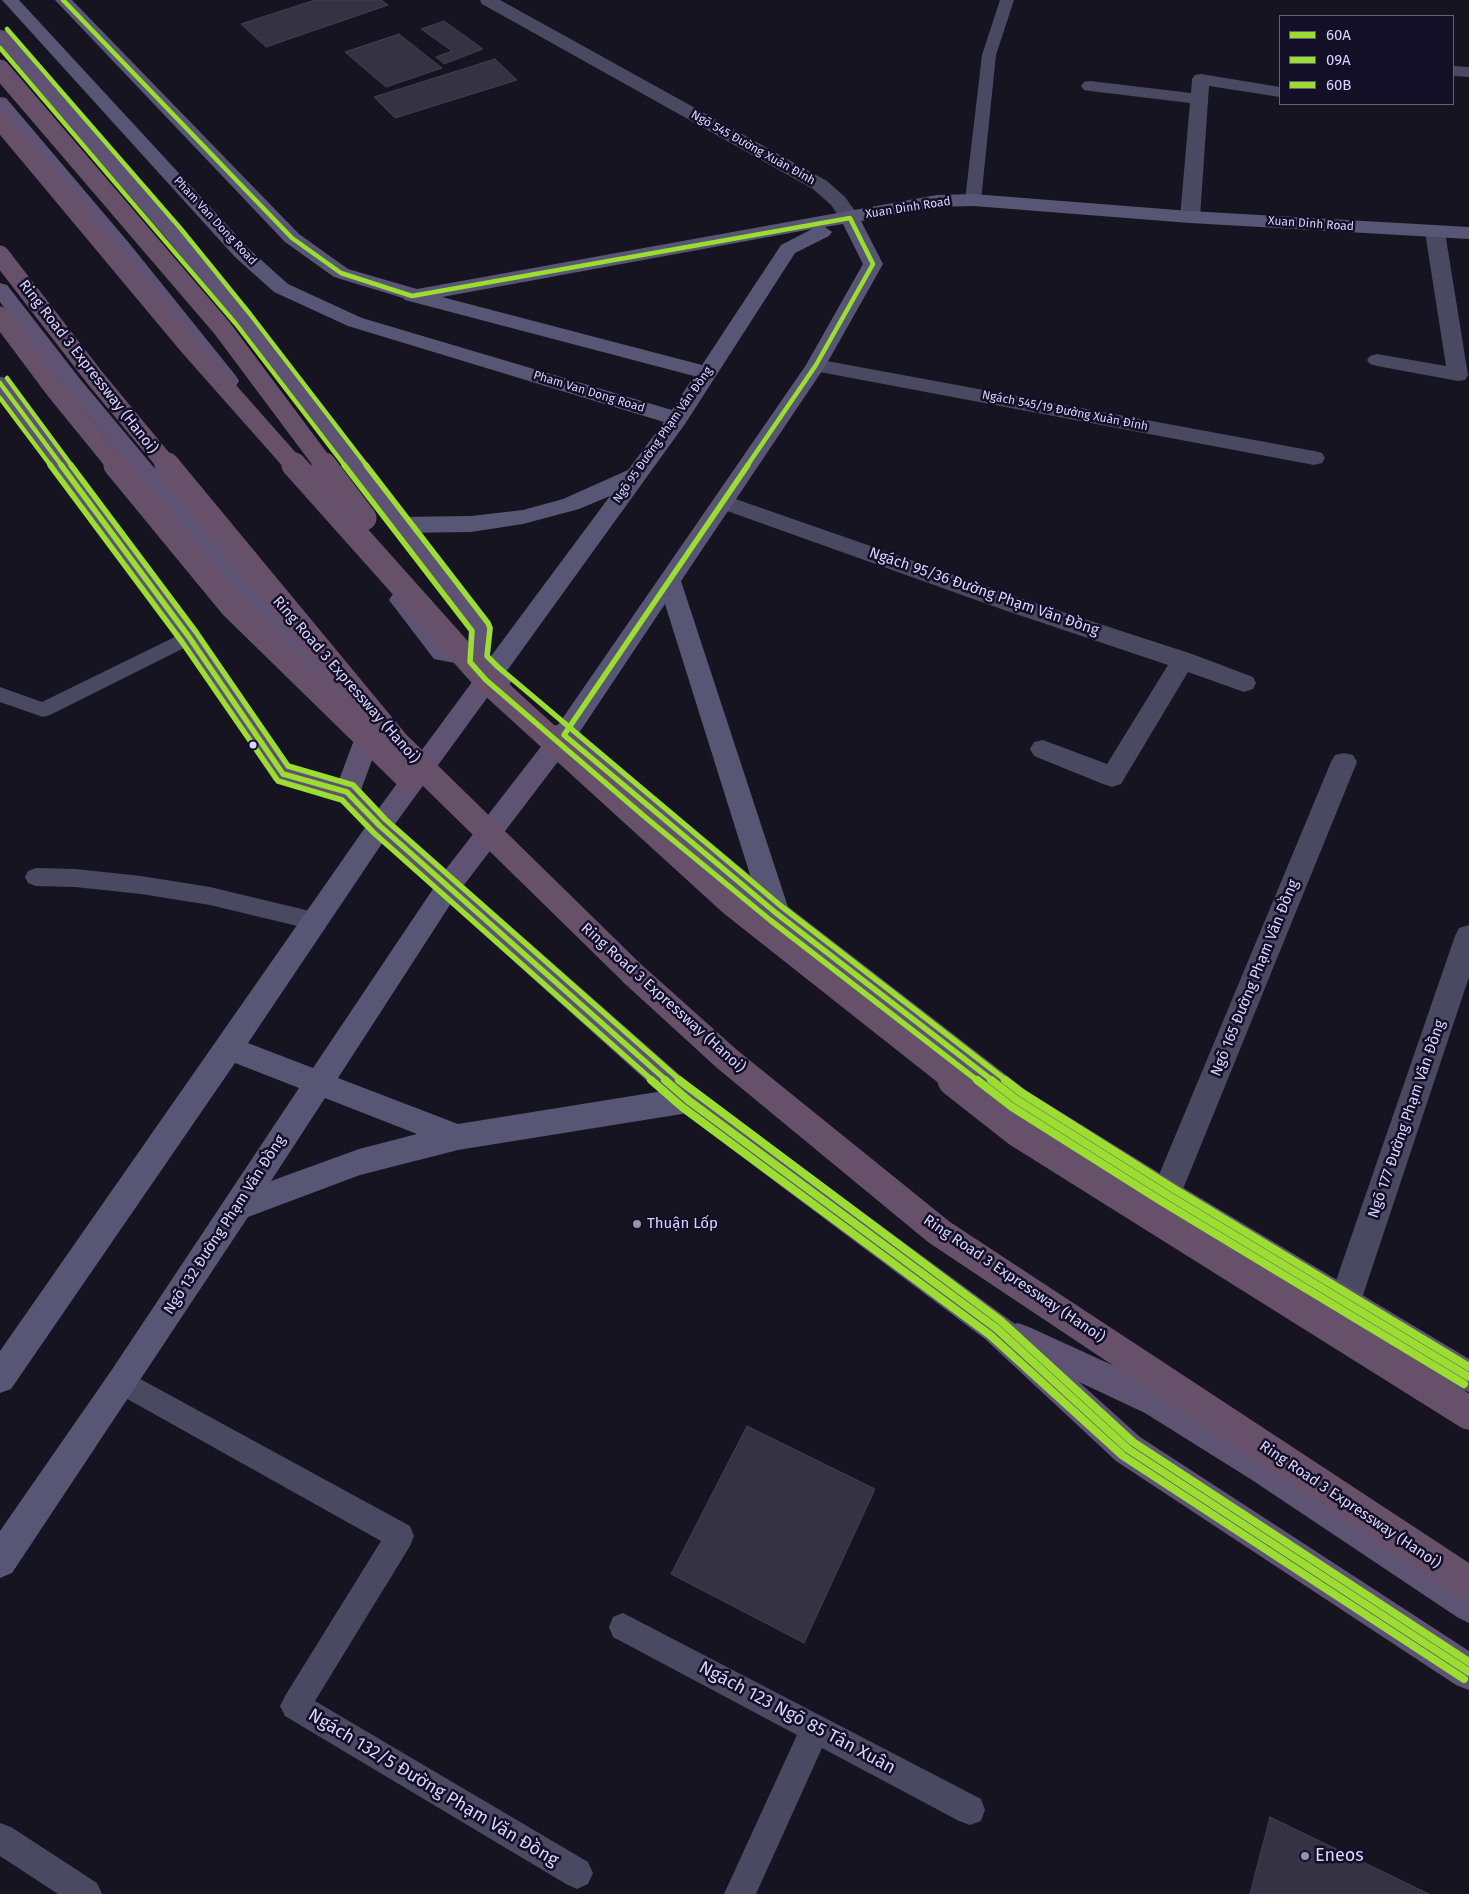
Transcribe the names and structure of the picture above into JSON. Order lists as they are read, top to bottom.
{
  "streets": {
    "highway": ["Ring Road 3 Expressway (Hanoi)"],
    "street": [
      "Ngõ 545 Đường Xuân Đỉnh",
      "Xuan Dinh Road",
      "Pham Van Dong Road",
      "Ngách 545/19 Đường Xuân Đỉnh",
      "Ngõ 95 Đường Phạm Văn Đồng",
      "Ngách 95/36 Đường Phạm Văn Đồng",
      "Ngõ 165 Đường Phạm Văn Đồng",
      "Ngõ 177 Đường Phạm Văn Đồng",
      "Ngõ 132 Đường Phạm Văn Đồng"
    ],
    "lane": ["Ngách 123 Ngõ 85 Tân Xuân", "Ngách 132/5 Đường Phạm Văn Đồng"]
  },
  "crossings": [
    ["Ngõ 545 Đường Xuân Đỉnh", "Xuan Dinh Road"],
    ["Ngõ 545 Đường Xuân Đỉnh", "Ngách 545/19 Đường Xuân Đỉnh"],
    ["Ngõ 545 Đường Xuân Đỉnh", "Ngõ 95 Đường Phạm Văn Đồng"],
    ["Ngõ 545 Đường Xuân Đỉnh", "Ngách 95/36 Đường Phạm Văn Đồng"],
    ["Xuan Dinh Road", "Ngõ 95 Đường Phạm Văn Đồng"],
    ["Pham Van Dong Road", "Ngõ 95 Đường Phạm Văn Đồng"],
    ["Ngõ 132 Đường Phạm Văn Đồng", "Ngách 132/5 Đường Phạm Văn Đồng"]
  ],
  "places": ["Thuận Lốp", "Eneos"],
  "lines": ["transit line 60A", "transit line 60B", "transit line 09A"],
  "legend": ["60A", "09A", "60B"]
}
